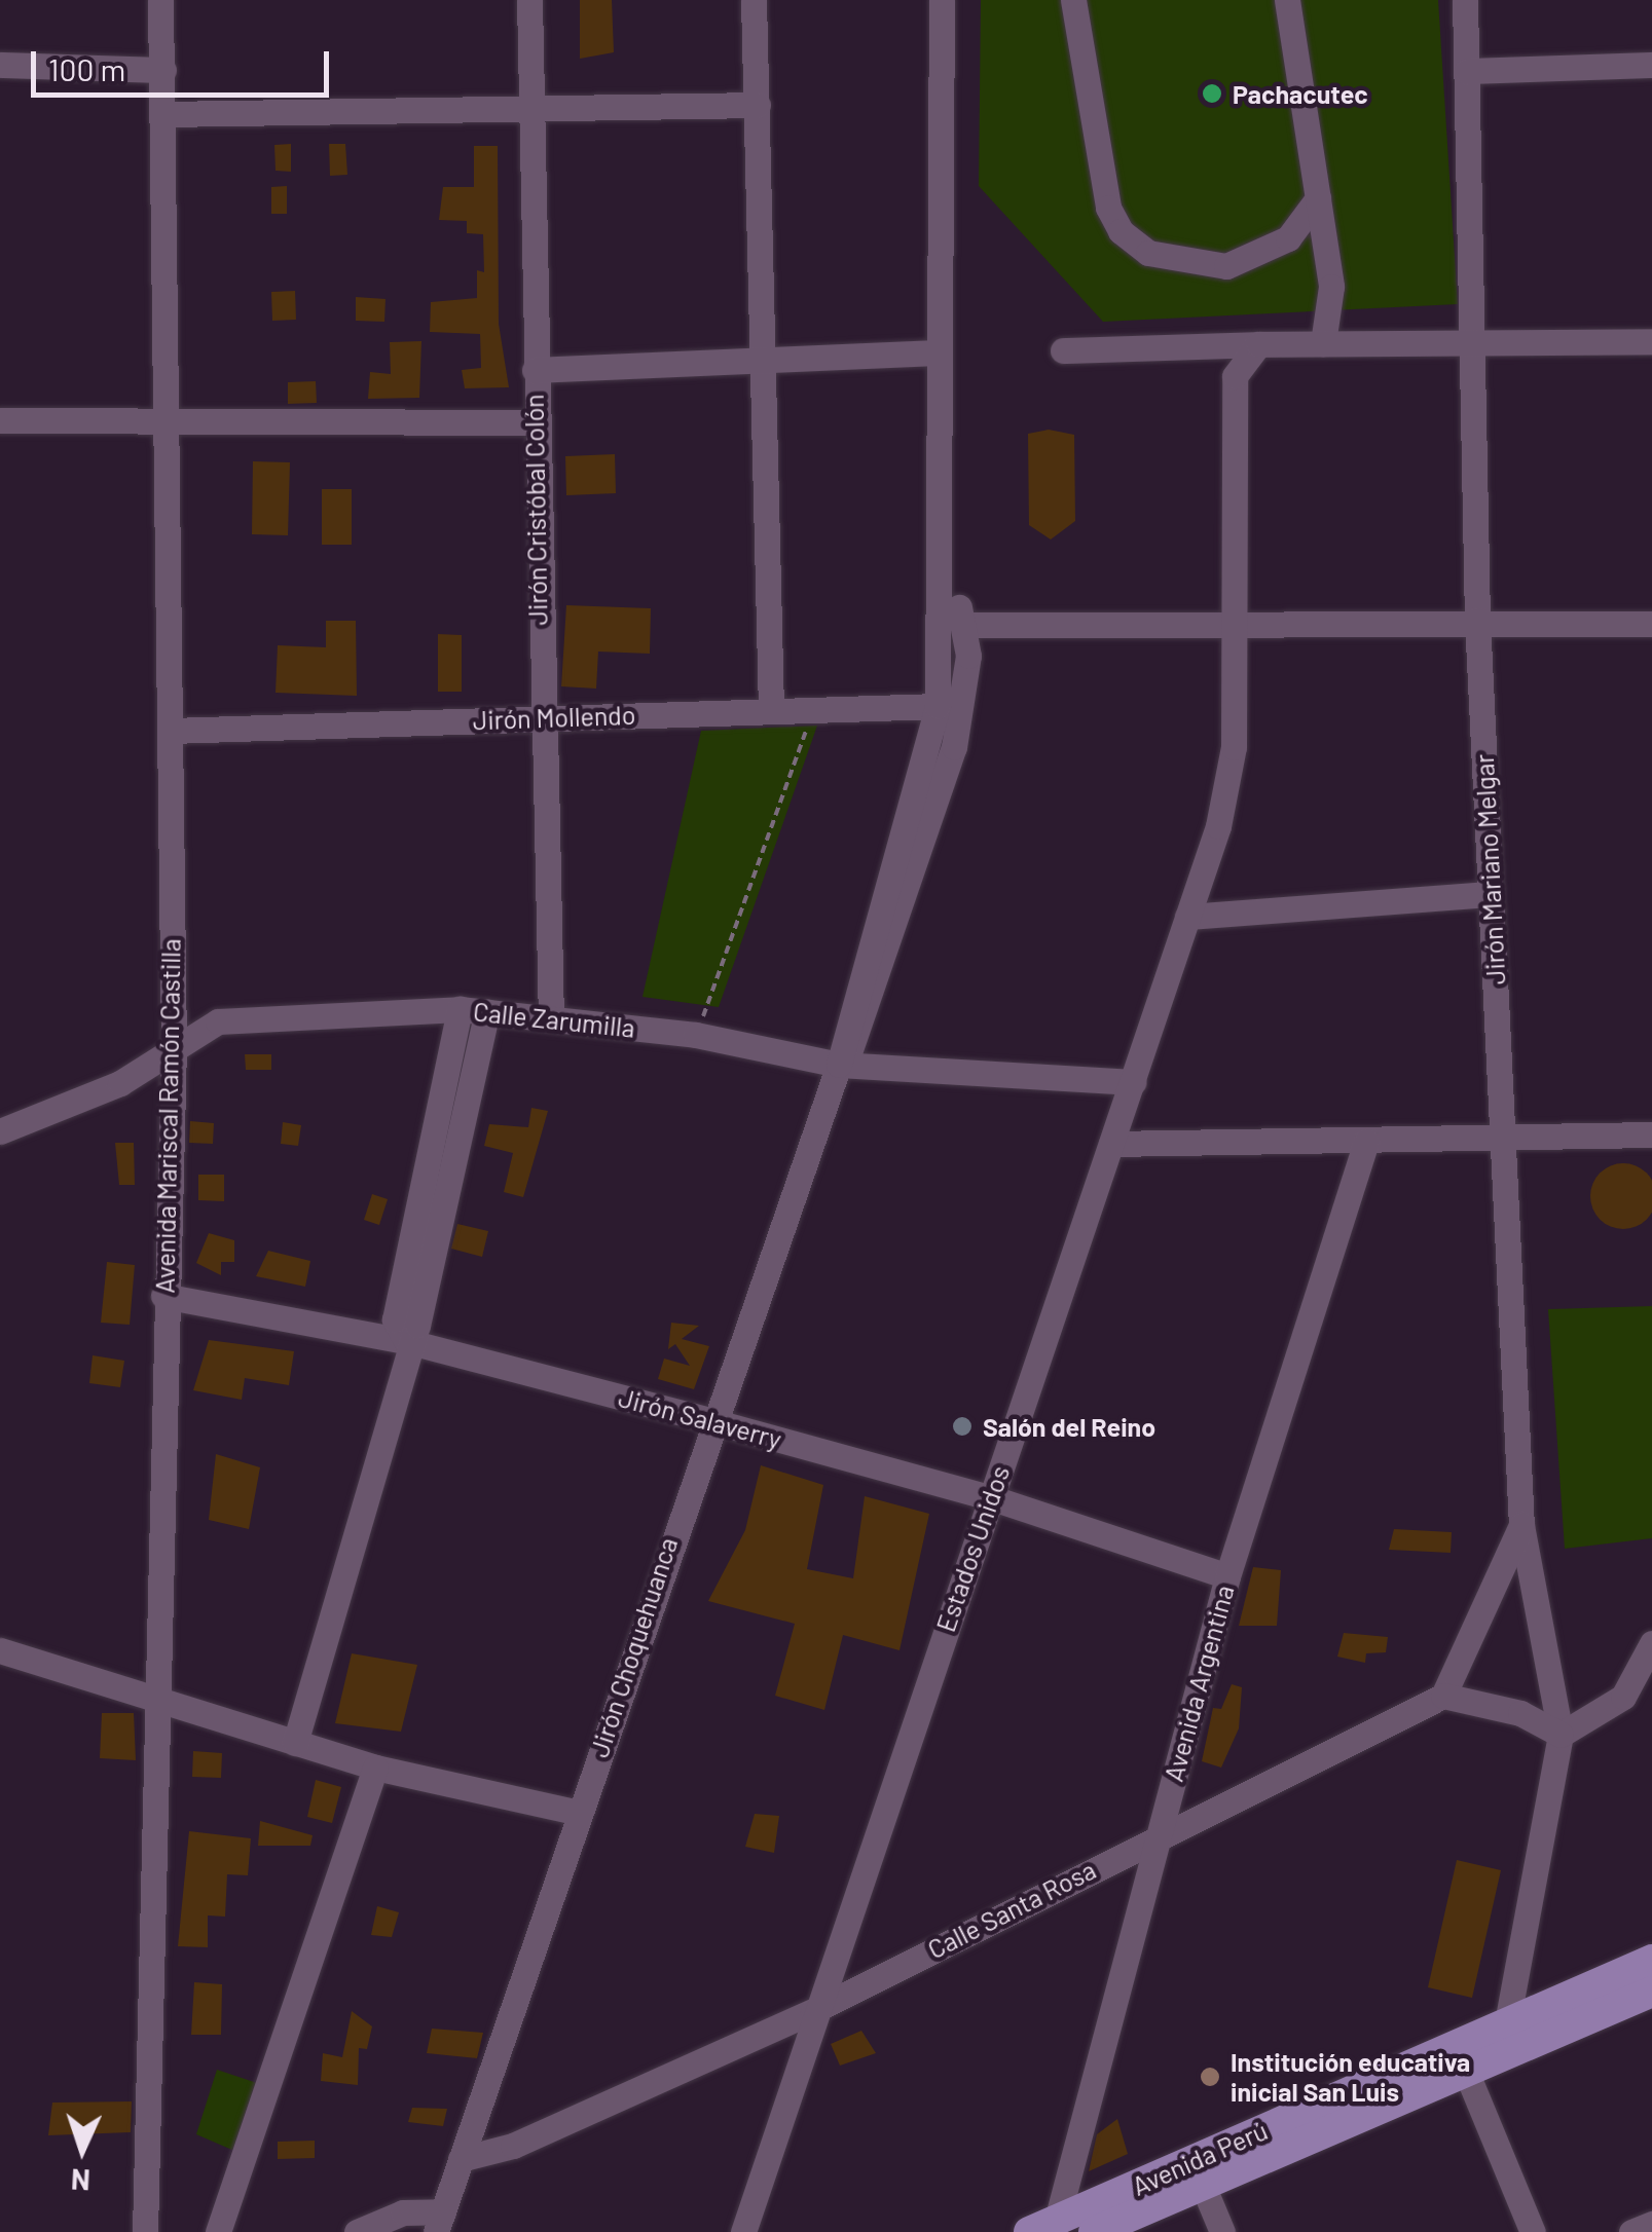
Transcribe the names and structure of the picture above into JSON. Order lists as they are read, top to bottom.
{
  "streets": {
    "main road": ["Avenida Perú"],
    "street": [
      "Jirón Cristóbal Colón",
      "Jirón Mollendo",
      "Jirón Mariano Melgar",
      "Calle Zarumilla",
      "Avenida Mariscal Ramón Castilla",
      "Jirón Salaverry",
      "Estados Unidos",
      "Jirón Choquehuanca",
      "Avenida Argentina",
      "Calle Santa Rosa"
    ]
  },
  "crossings": [
    ["Jirón Cristóbal Colón", "Jirón Mollendo"],
    ["Jirón Cristóbal Colón", "Calle Zarumilla"],
    ["Jirón Mollendo", "Avenida Mariscal Ramón Castilla"],
    ["Jirón Mollendo", "Jirón Choquehuanca"],
    ["Calle Zarumilla", "Avenida Mariscal Ramón Castilla"],
    ["Calle Zarumilla", "Estados Unidos"],
    ["Calle Zarumilla", "Jirón Choquehuanca"],
    ["Avenida Mariscal Ramón Castilla", "Jirón Salaverry"],
    ["Jirón Salaverry", "Estados Unidos"],
    ["Jirón Salaverry", "Jirón Choquehuanca"],
    ["Jirón Salaverry", "Avenida Argentina"],
    ["Estados Unidos", "Calle Santa Rosa"],
    ["Jirón Choquehuanca", "Calle Santa Rosa"],
    ["Avenida Argentina", "Calle Santa Rosa"],
    ["Avenida Argentina", "Avenida Perú"]
  ],
  "places": ["Pachacutec", "Salón del Reino", "Institución educativa inicial San Luis"],
  "scale_bar": "100 m",
  "north": "bottom"
}
